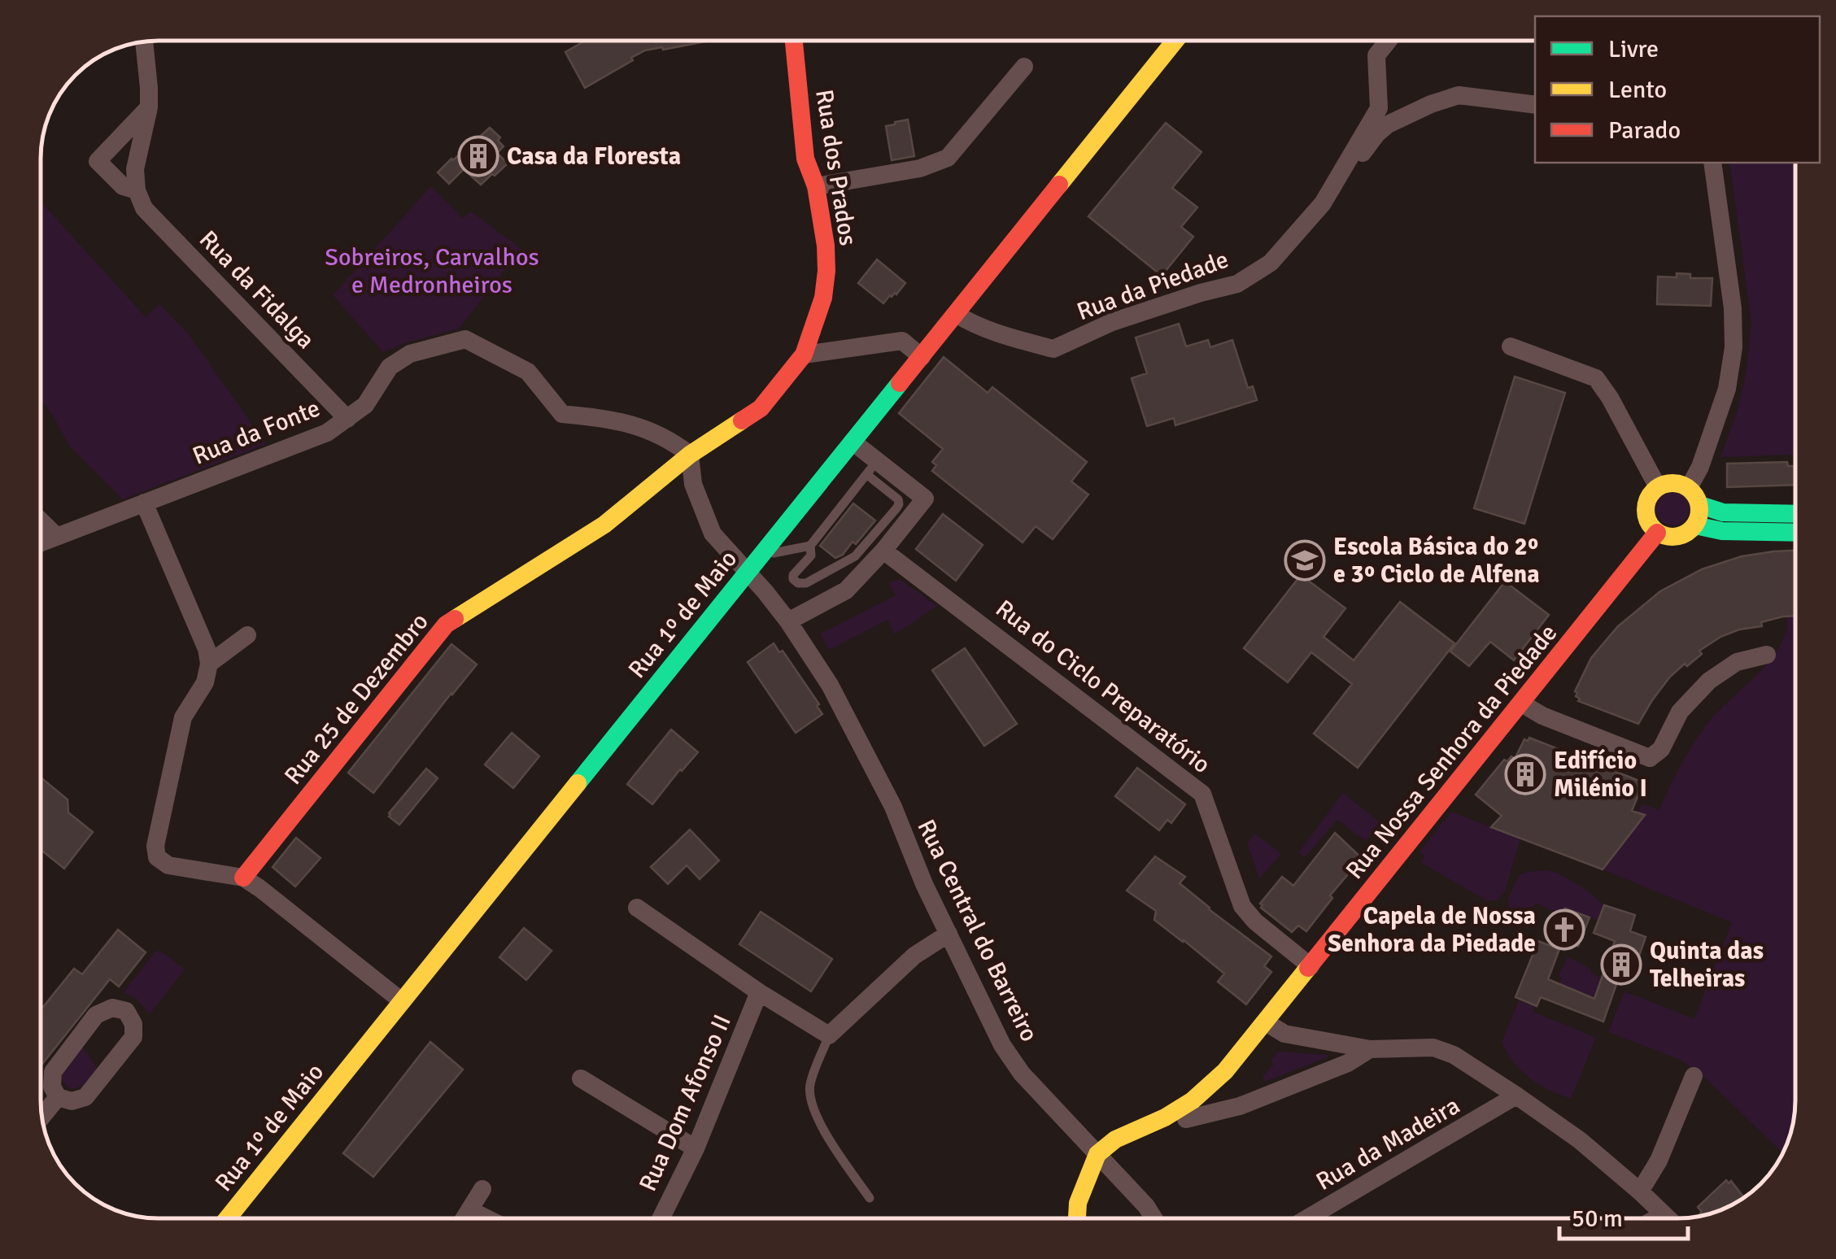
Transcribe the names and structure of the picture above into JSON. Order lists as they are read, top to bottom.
{
  "streets": {
    "street": [
      "Rua dos Prados",
      "Rua da Piedade",
      "Rua da Fidalga",
      "Rua da Fonte",
      "Rua 1º de Maio",
      "Rua do Ciclo Preparatório",
      "Rua 25 de Dezembro",
      "Rua Nossa Senhora da Piedade",
      "Rua Central do Barreiro",
      "Rua Dom Afonso II",
      "Rua da Madeira"
    ]
  },
  "crossings": [
    ["Rua dos Prados", "Rua da Fonte"],
    ["Rua dos Prados", "Rua 25 de Dezembro"],
    ["Rua dos Prados", "Rua Central do Barreiro"],
    ["Rua da Piedade", "Rua 1º de Maio"],
    ["Rua da Fidalga", "Rua da Fonte"],
    ["Rua da Fonte", "Rua 25 de Dezembro"],
    ["Rua da Fonte", "Rua Central do Barreiro"],
    ["Rua 1º de Maio", "Rua Central do Barreiro"],
    ["Rua do Ciclo Preparatório", "Rua Nossa Senhora da Piedade"],
    ["Rua 25 de Dezembro", "Rua Central do Barreiro"],
    ["Rua Nossa Senhora da Piedade", "Rua Central do Barreiro"]
  ],
  "parks": ["Sobreiros, Carvalhos e Medronheiros"],
  "places": {
    "building": ["Casa da Floresta", "Edifício Milénio I", "Quinta das Telheiras"],
    "school or university": ["Escola Básica do 2º e 3º Ciclo de Alfena"],
    "church": ["Capela de Nossa Senhora da Piedade"]
  },
  "legend": ["Livre", "Lento", "Parado"],
  "scale_bar": "50 m"
}
